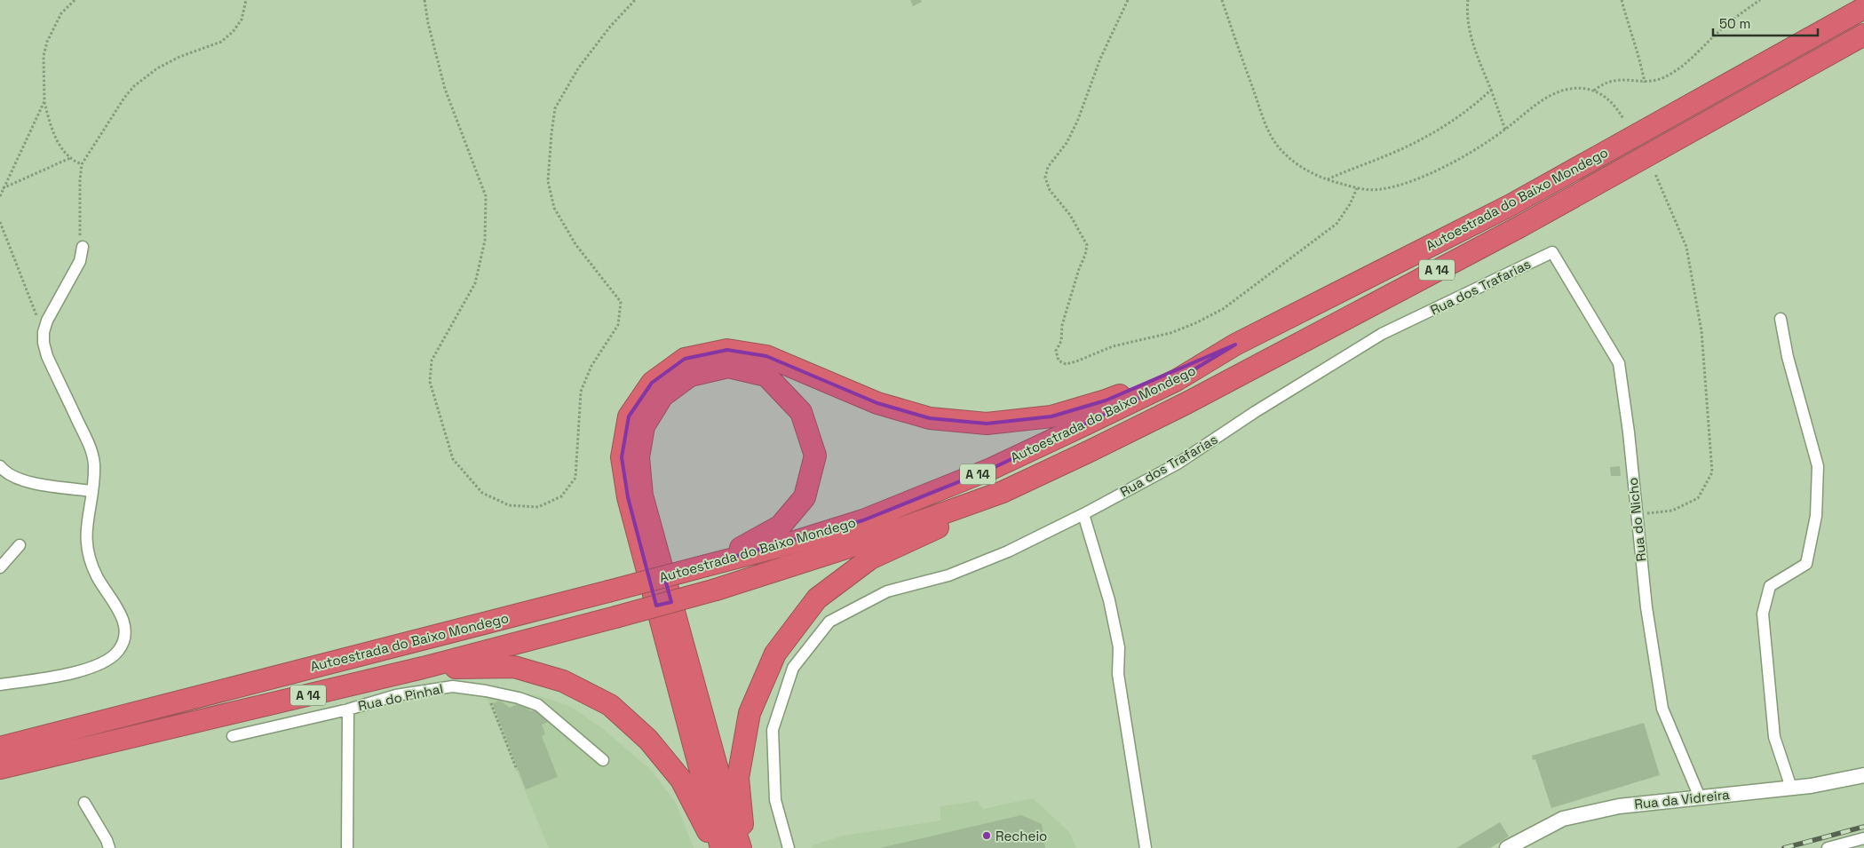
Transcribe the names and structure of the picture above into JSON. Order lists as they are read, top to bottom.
{
  "streets": {
    "highway": ["Autoestrada do Baixo Mondego", "A 14"],
    "street": [
      "Rua dos Trafarias",
      "Rua do Nicho",
      "Rua do Pinhal",
      "Rua da Vidreira"
    ]
  },
  "crossings": [
    ["Rua dos Trafarias", "Rua do Nicho"],
    ["Rua do Nicho", "Rua da Vidreira"]
  ],
  "places": ["Recheio"],
  "scale_bar": "50 m"
}
